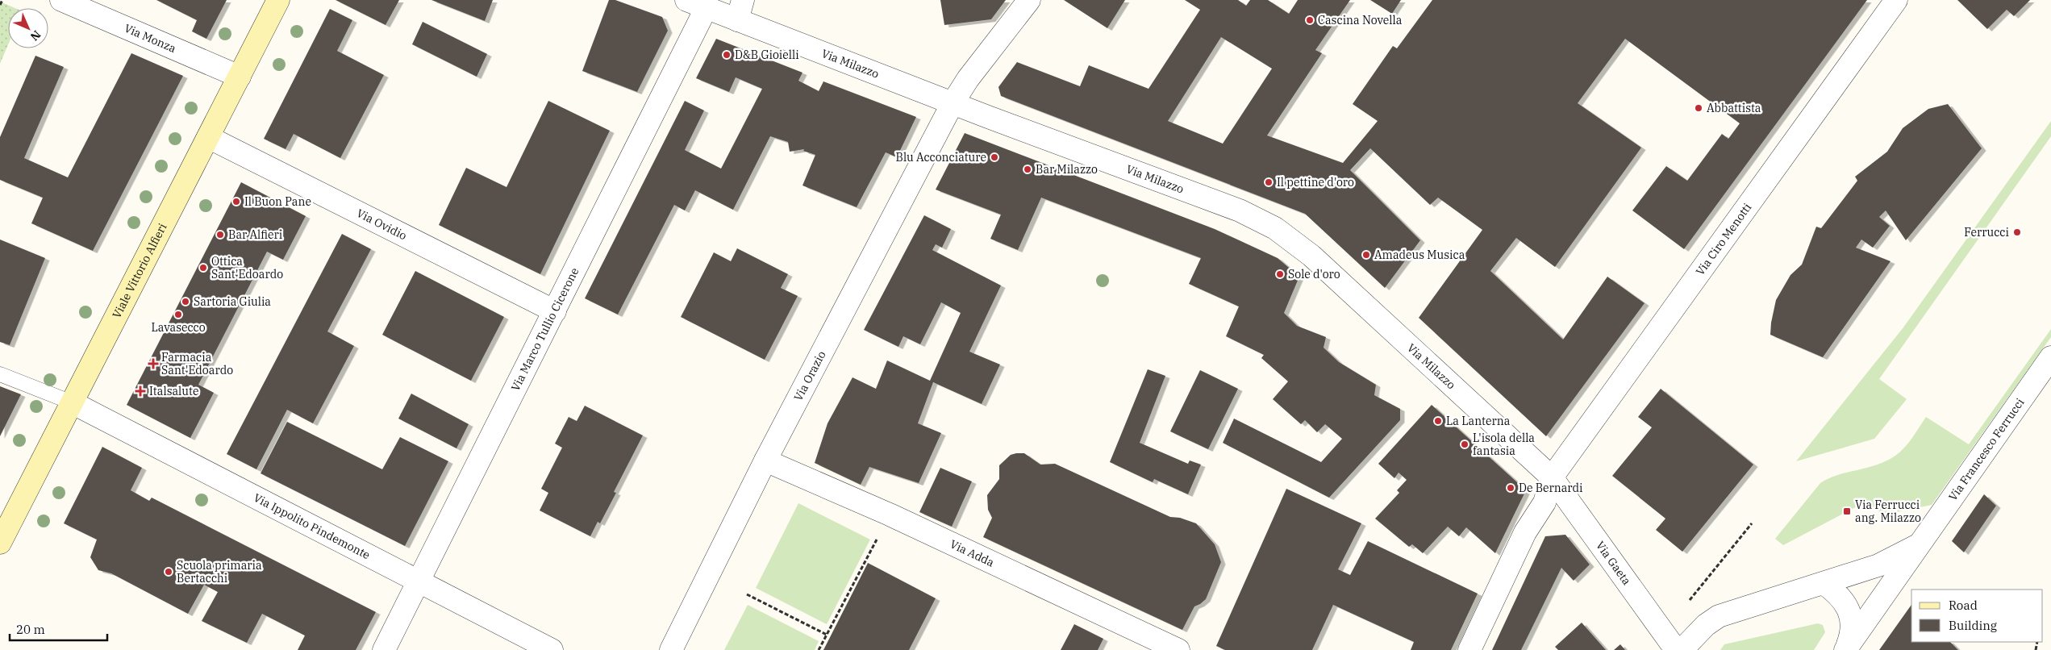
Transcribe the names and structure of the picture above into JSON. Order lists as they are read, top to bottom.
{
  "streets": {
    "main road": ["Viale Vittorio Alfieri"],
    "street": [
      "Via Monza",
      "Via Milazzo",
      "Via Ovidio",
      "Via Ciro Menotti",
      "Via Marco Tullio Cicerone",
      "Via Orazio",
      "Via Francesco Ferrucci",
      "Via Ippolito Pindemonte",
      "Via Adda",
      "Via Gaeta"
    ]
  },
  "crossings": [
    ["Via Monza", "Viale Vittorio Alfieri"],
    ["Via Milazzo", "Via Ciro Menotti"],
    ["Via Milazzo", "Via Marco Tullio Cicerone"],
    ["Via Milazzo", "Via Orazio"],
    ["Via Milazzo", "Via Gaeta"],
    ["Via Ovidio", "Viale Vittorio Alfieri"],
    ["Via Ovidio", "Via Marco Tullio Cicerone"],
    ["Via Ciro Menotti", "Via Gaeta"],
    ["Viale Vittorio Alfieri", "Via Ippolito Pindemonte"],
    ["Via Marco Tullio Cicerone", "Via Ippolito Pindemonte"],
    ["Via Orazio", "Via Adda"]
  ],
  "places": {
    "other": [
      "Cascina Novella",
      "D&B Gioielli",
      "Abbattista",
      "Blu Acconciature",
      "Bar Milazzo",
      "Il pettine d'oro",
      "Il Buon Pane",
      "Ferrucci",
      "Bar Alfieri",
      "Amadeus Musica",
      "Ottica Sant'Edoardo",
      "Sole d'oro",
      "Sartoria Giulia",
      "Lavasecco",
      "La Lanterna",
      "L'isola della fantasia",
      "De Bernardi",
      "Scuola primaria Bertacchi"
    ],
    "health": ["Farmacia Sant'Edoardo", "Italsalute"],
    "transit": ["Via Ferrucci ang. Milazzo"]
  },
  "legend": ["Road", "Building"],
  "scale_bar": "20 m",
  "north": "bottom right"
}
